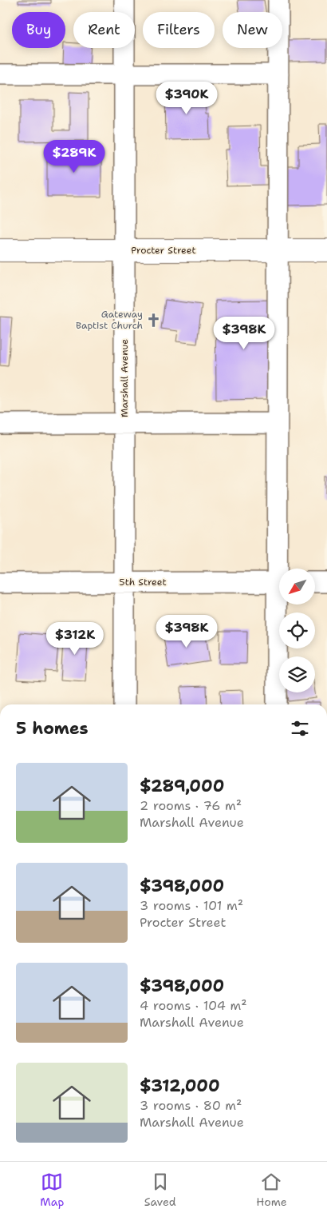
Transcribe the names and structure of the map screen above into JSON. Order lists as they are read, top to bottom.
{
  "streets": {
    "main road": ["Procter Street"],
    "street": ["Marshall Avenue", "5th Street"]
  },
  "crossings": [
    ["Procter Street", "Marshall Avenue"],
    ["Marshall Avenue", "5th Street"]
  ],
  "places": {
    "church": ["Gateway Baptist Church"]
  },
  "north": "bottom left",
  "page": {
    "chip": [
      "Buy",
      "Rent",
      "Filters",
      "New"
    ],
    "price": [
      "$390K",
      "$289K",
      "$398K",
      "$398K",
      "$312K"
    ],
    "heading": "5 homes",
    "list": [
      {
        "name": "$289,000",
        "note": "2 rooms · 76 m² · Marshall Avenue"
      },
      {
        "name": "$398,000",
        "note": "3 rooms · 101 m² · Procter Street"
      },
      {
        "name": "$398,000",
        "note": "4 rooms · 104 m² · Marshall Avenue"
      },
      {
        "name": "$312,000",
        "note": "3 rooms · 80 m² · Marshall Avenue"
      }
    ],
    "tabs": ["Map", "Saved", "Home"]
  }
}
